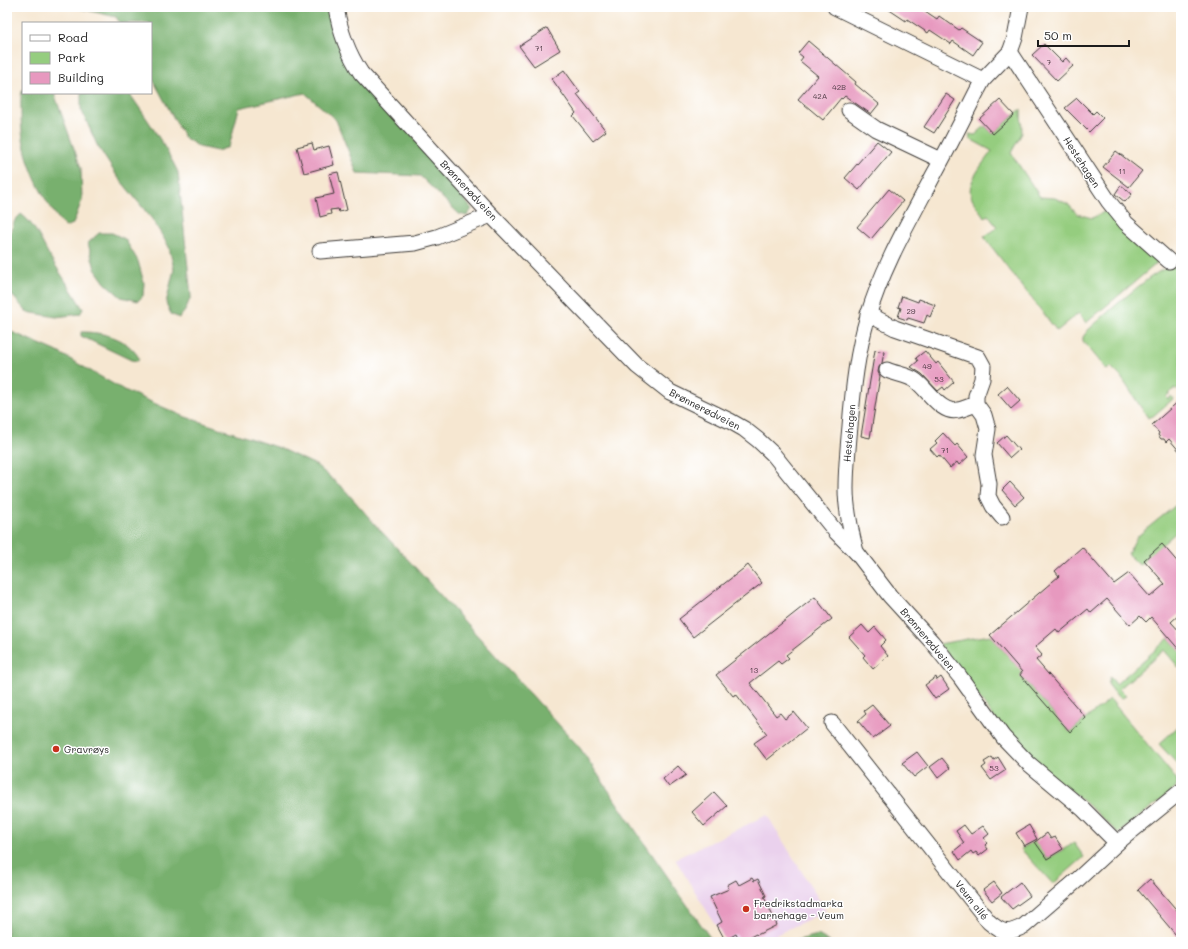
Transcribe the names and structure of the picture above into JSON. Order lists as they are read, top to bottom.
{
  "streets": {
    "street": ["Hestehagen", "Brønnerødveien", "Veum allé"]
  },
  "crossings": [
    ["Hestehagen", "Brønnerødveien"],
    ["Brønnerødveien", "Veum allé"]
  ],
  "places": ["Gravrøys", "Fredrikstadmarka barnehage - Veum"],
  "house_numbers": [
    "71",
    "7",
    "42B",
    "42A",
    "11",
    "29",
    "49",
    "53",
    "71",
    "13",
    "53"
  ],
  "legend": ["Road", "Park", "Building"],
  "scale_bar": "50 m"
}
